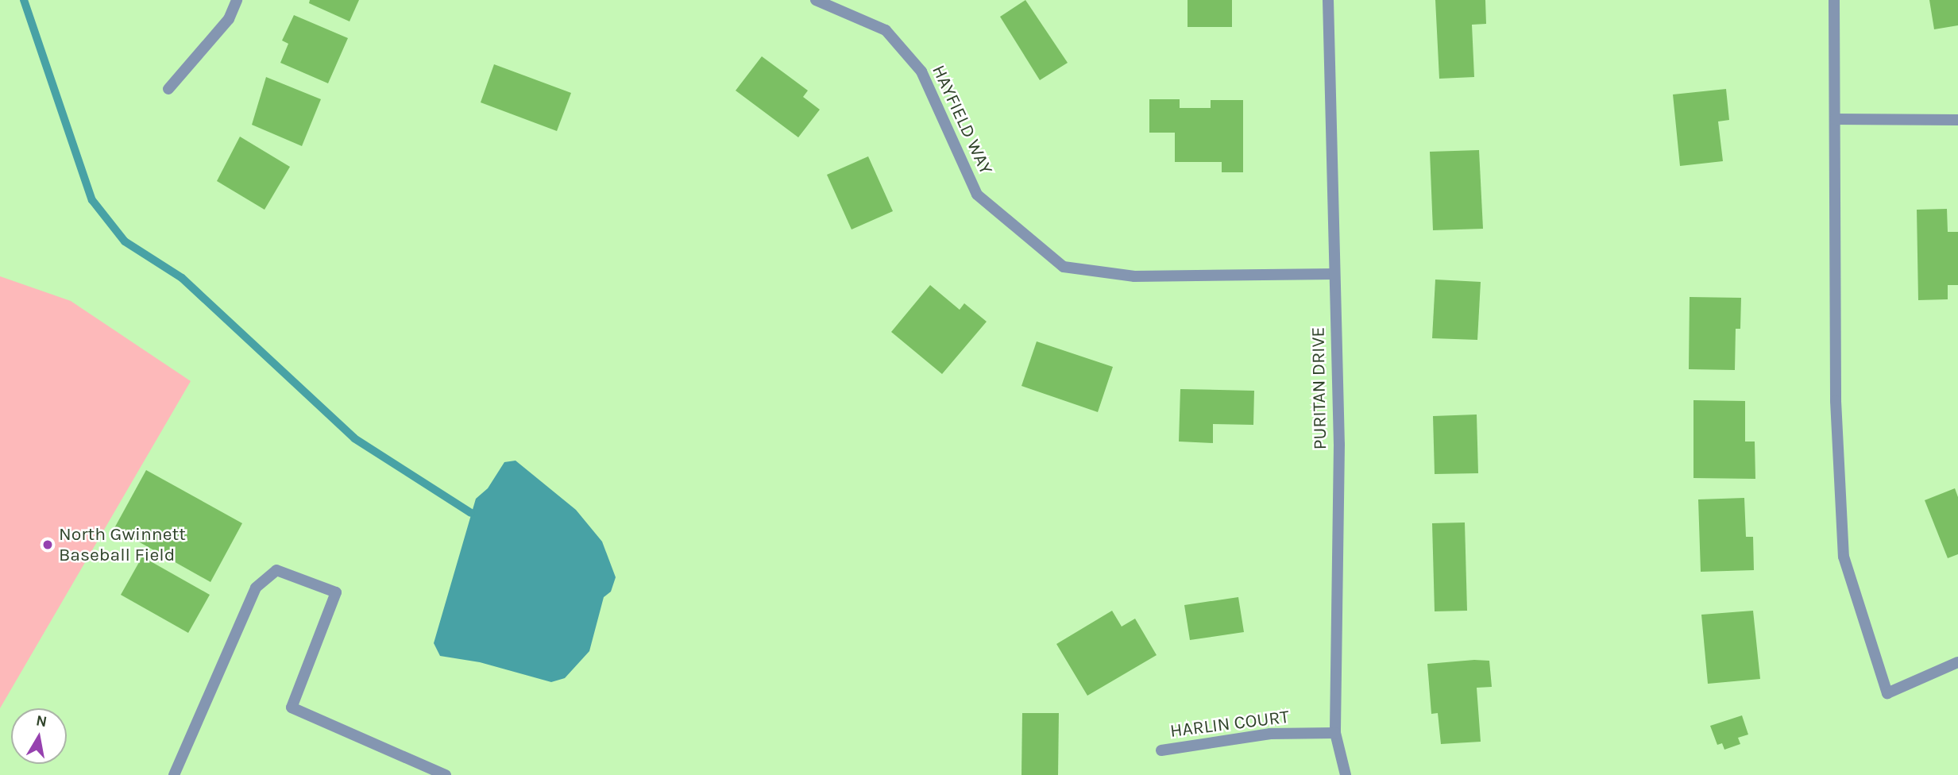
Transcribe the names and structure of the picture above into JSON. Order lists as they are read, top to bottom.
{
  "streets": {
    "street": ["HAYFIELD WAY", "PURITAN DRIVE", "HARLIN COURT"]
  },
  "crossings": [
    ["HAYFIELD WAY", "PURITAN DRIVE"],
    ["PURITAN DRIVE", "HARLIN COURT"]
  ],
  "places": ["North Gwinnett Baseball Field"],
  "north": "top"
}
